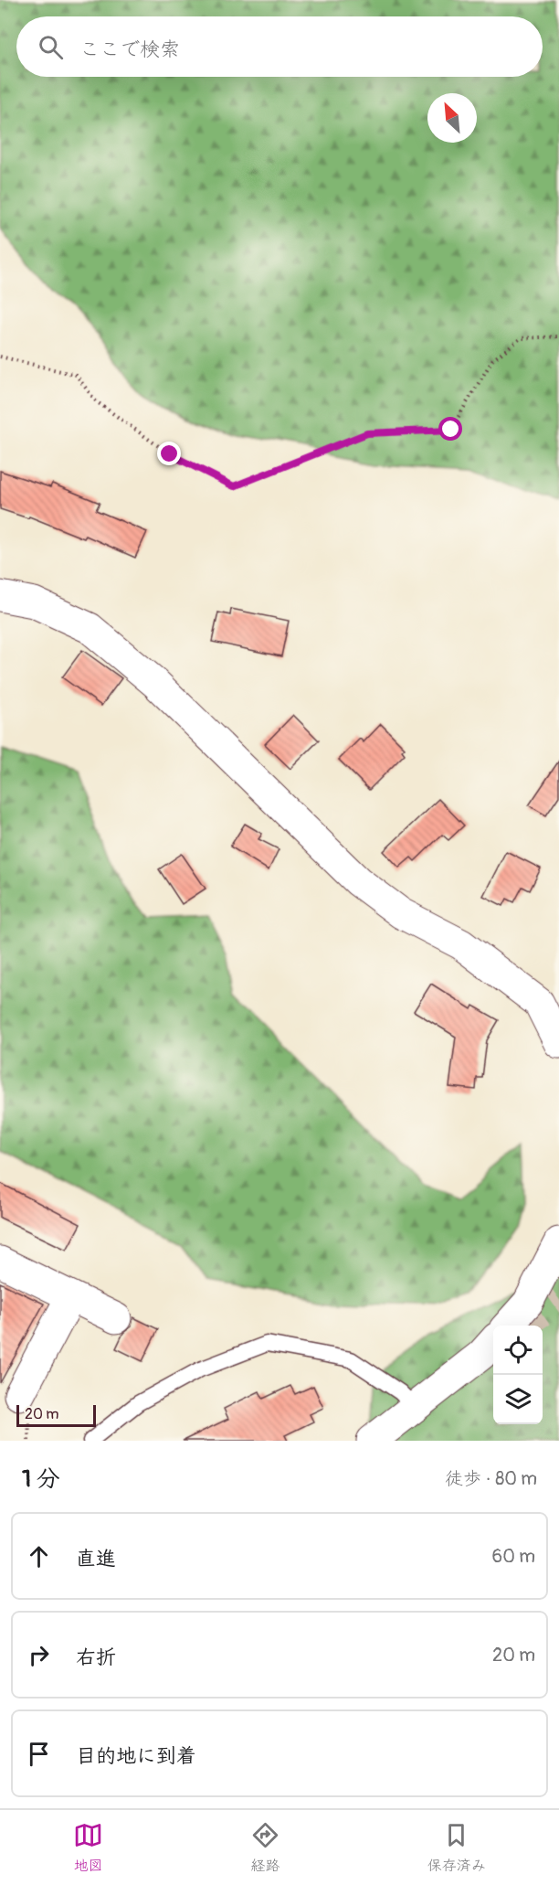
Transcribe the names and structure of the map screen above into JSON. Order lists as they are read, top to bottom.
{
  "scale_bar": "20 m",
  "north": "top left",
  "page": {
    "search": "ここで検索",
    "scale": "20 m",
    "heading": ["1 分", "徒歩 · 80 m"],
    "list": [
      ["直進", "60 m"],
      ["右折", "20 m"],
      "目的地に到着"
    ],
    "nav": ["地図", "経路", "保存済み"]
  }
}
